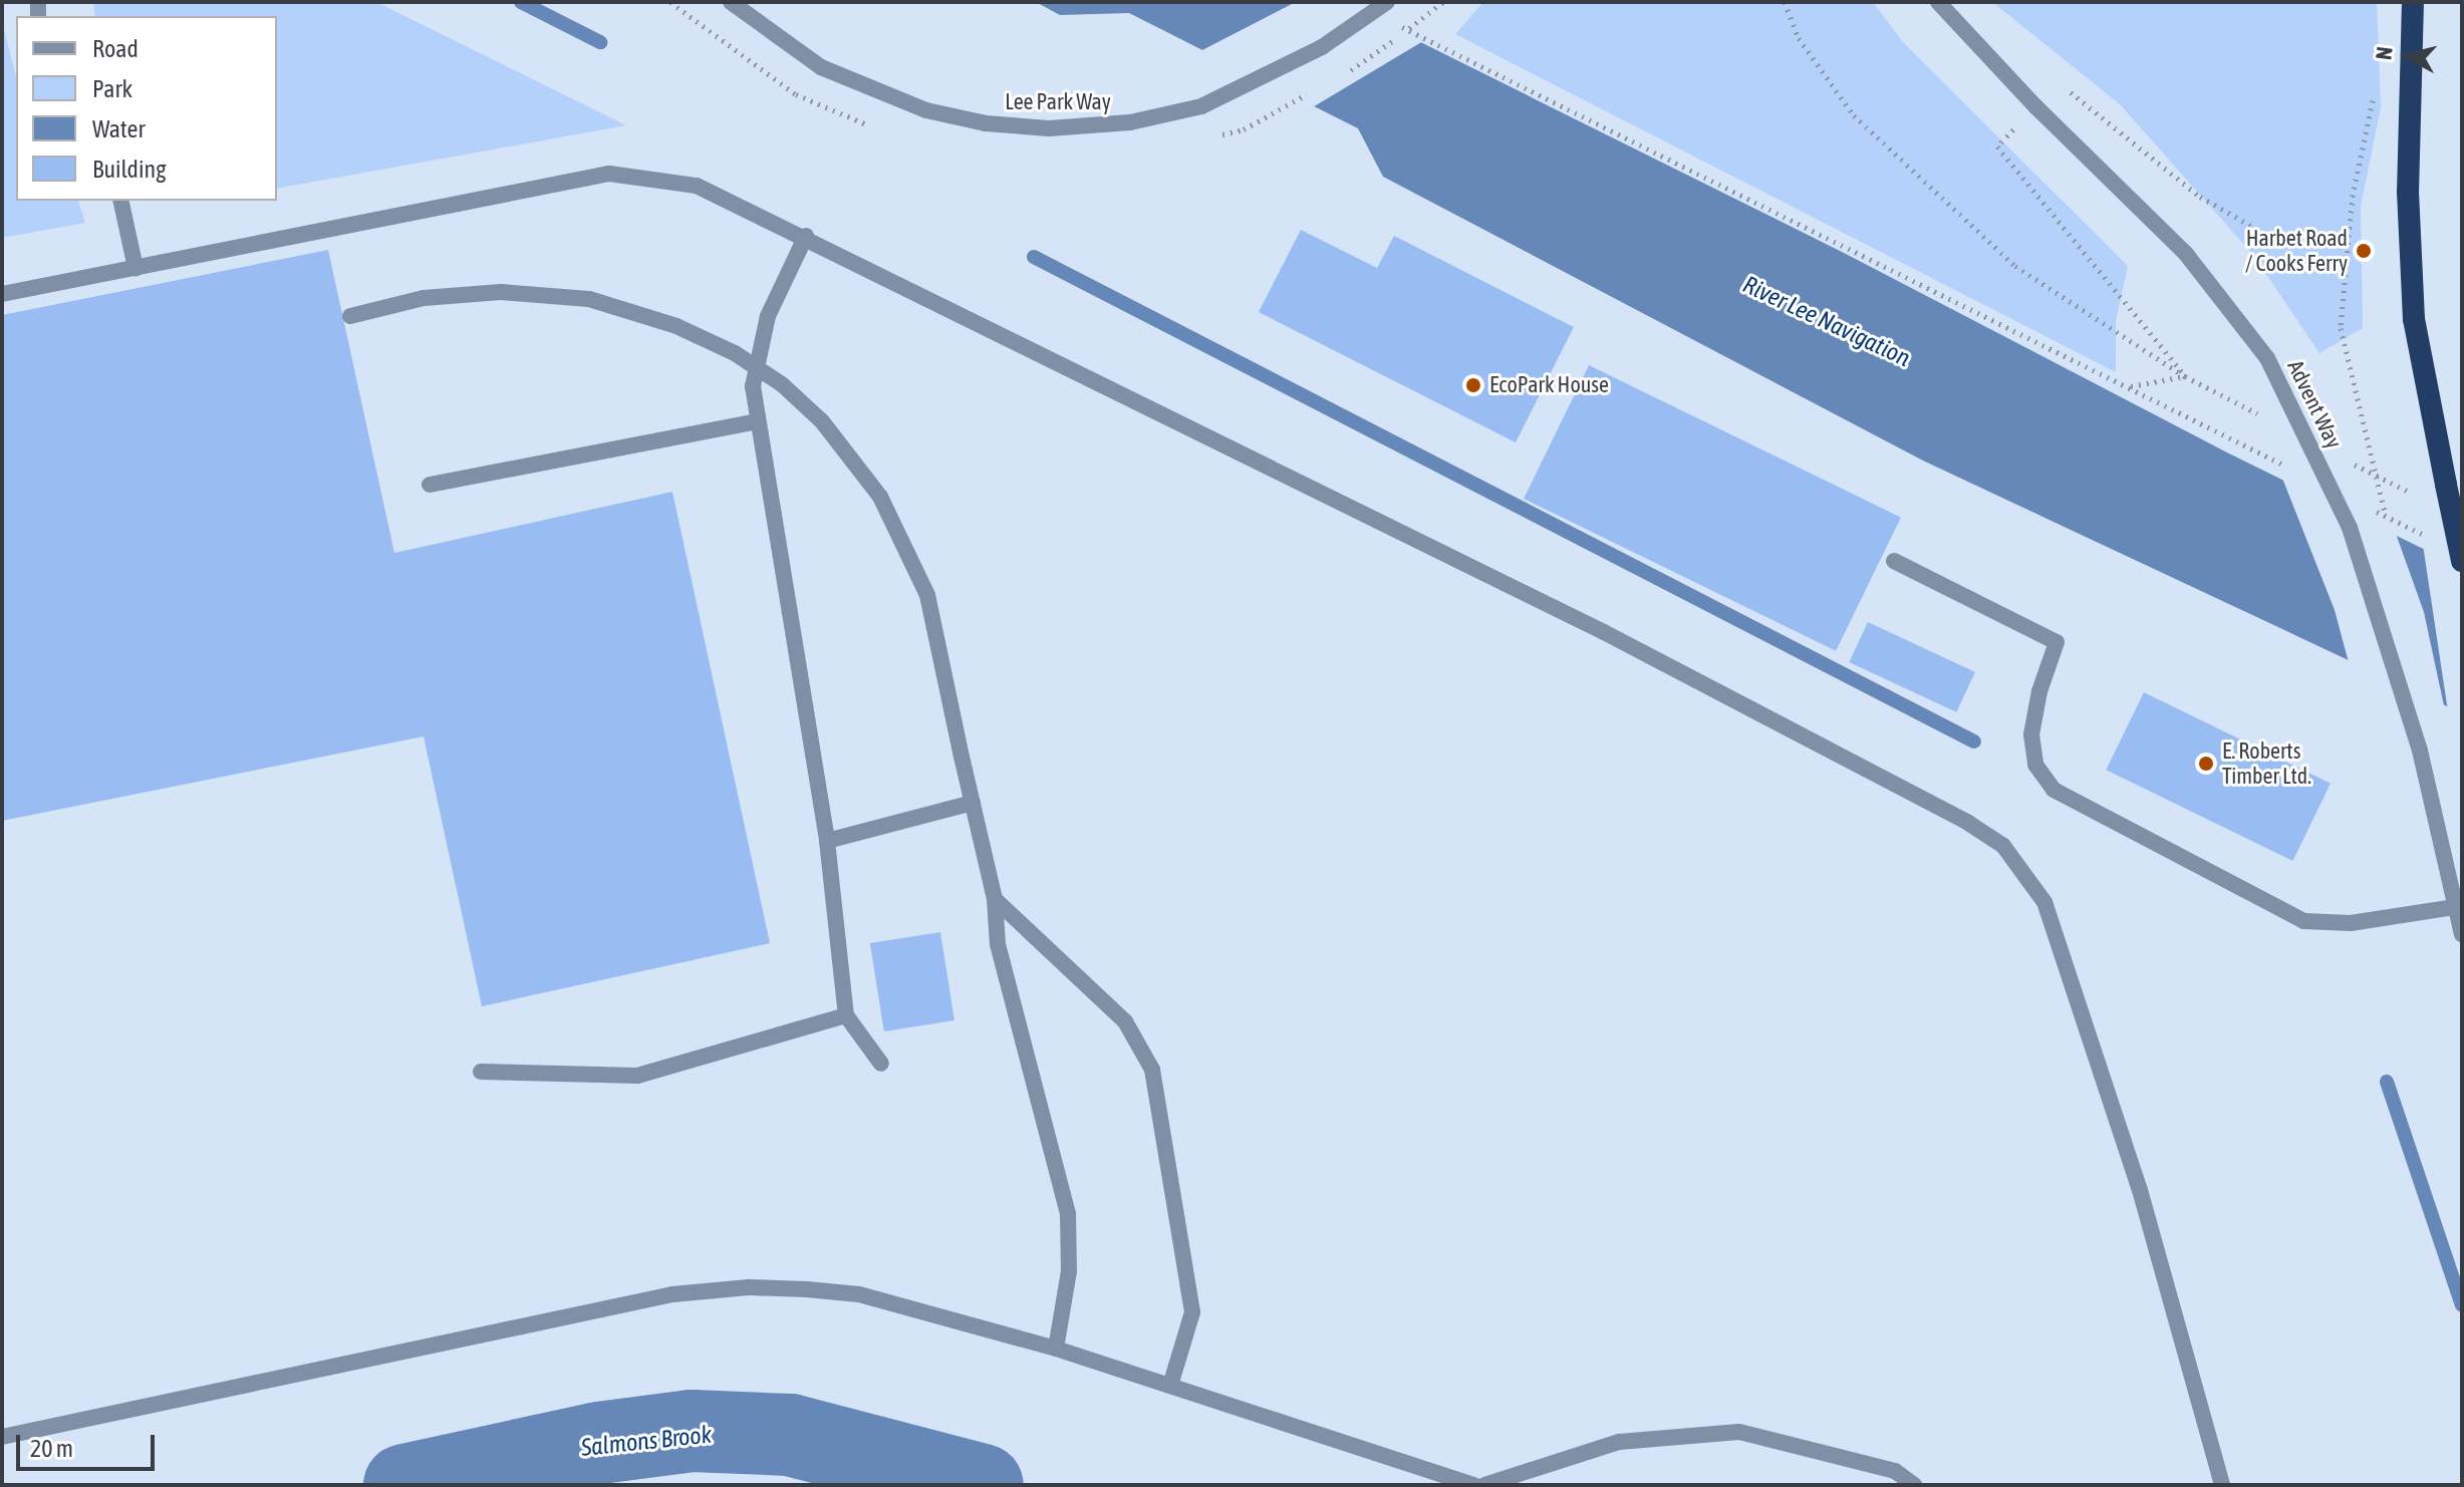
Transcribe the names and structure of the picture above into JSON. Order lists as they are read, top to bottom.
{
  "streets": {
    "street": ["Lee Park Way", "Advent Way"]
  },
  "water": ["River Lee Navigation", "Salmons Brook"],
  "places": ["Harbet Road / Cooks Ferry", "EcoPark House", "E. Roberts Timber Ltd."],
  "legend": [
    "Road",
    "Park",
    "Water",
    "Building"
  ],
  "scale_bar": "20 m",
  "north": "left"
}
